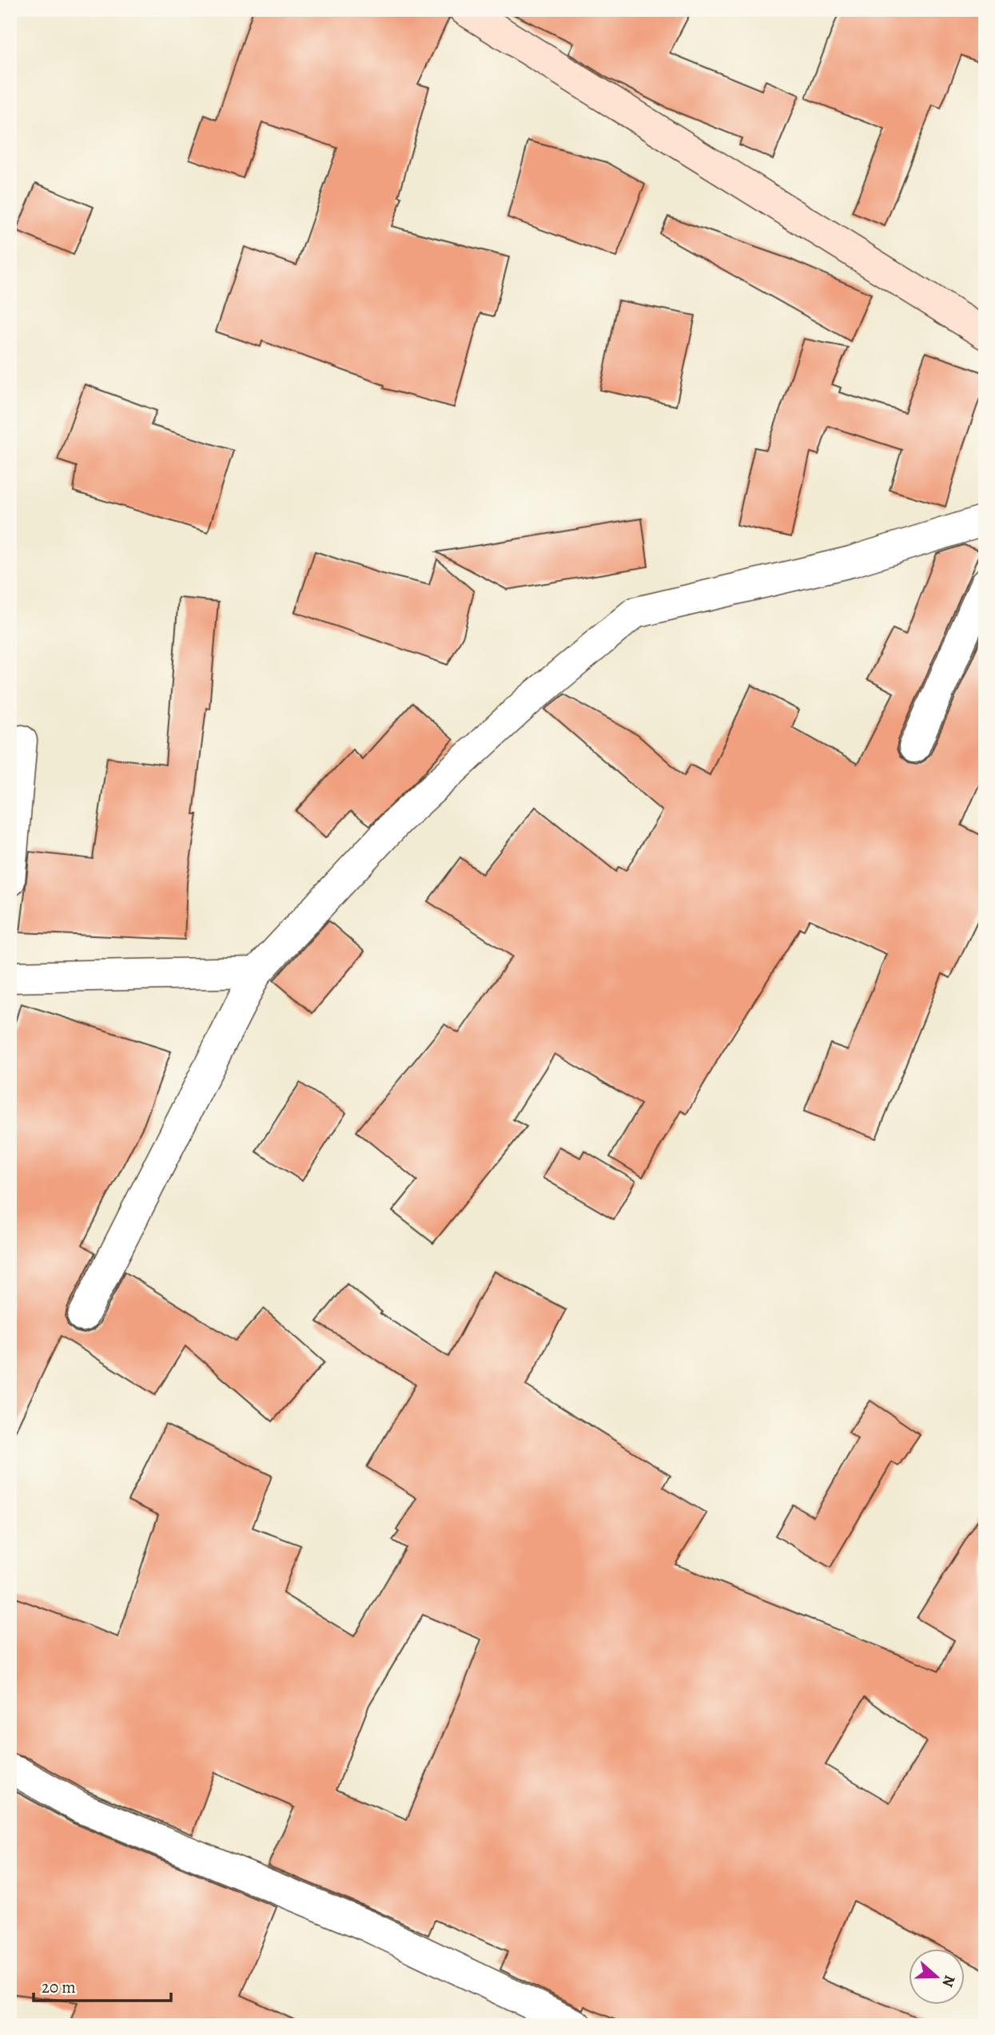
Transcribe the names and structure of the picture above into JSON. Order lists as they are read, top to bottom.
{
  "scale_bar": "20 m",
  "north": "right"
}
